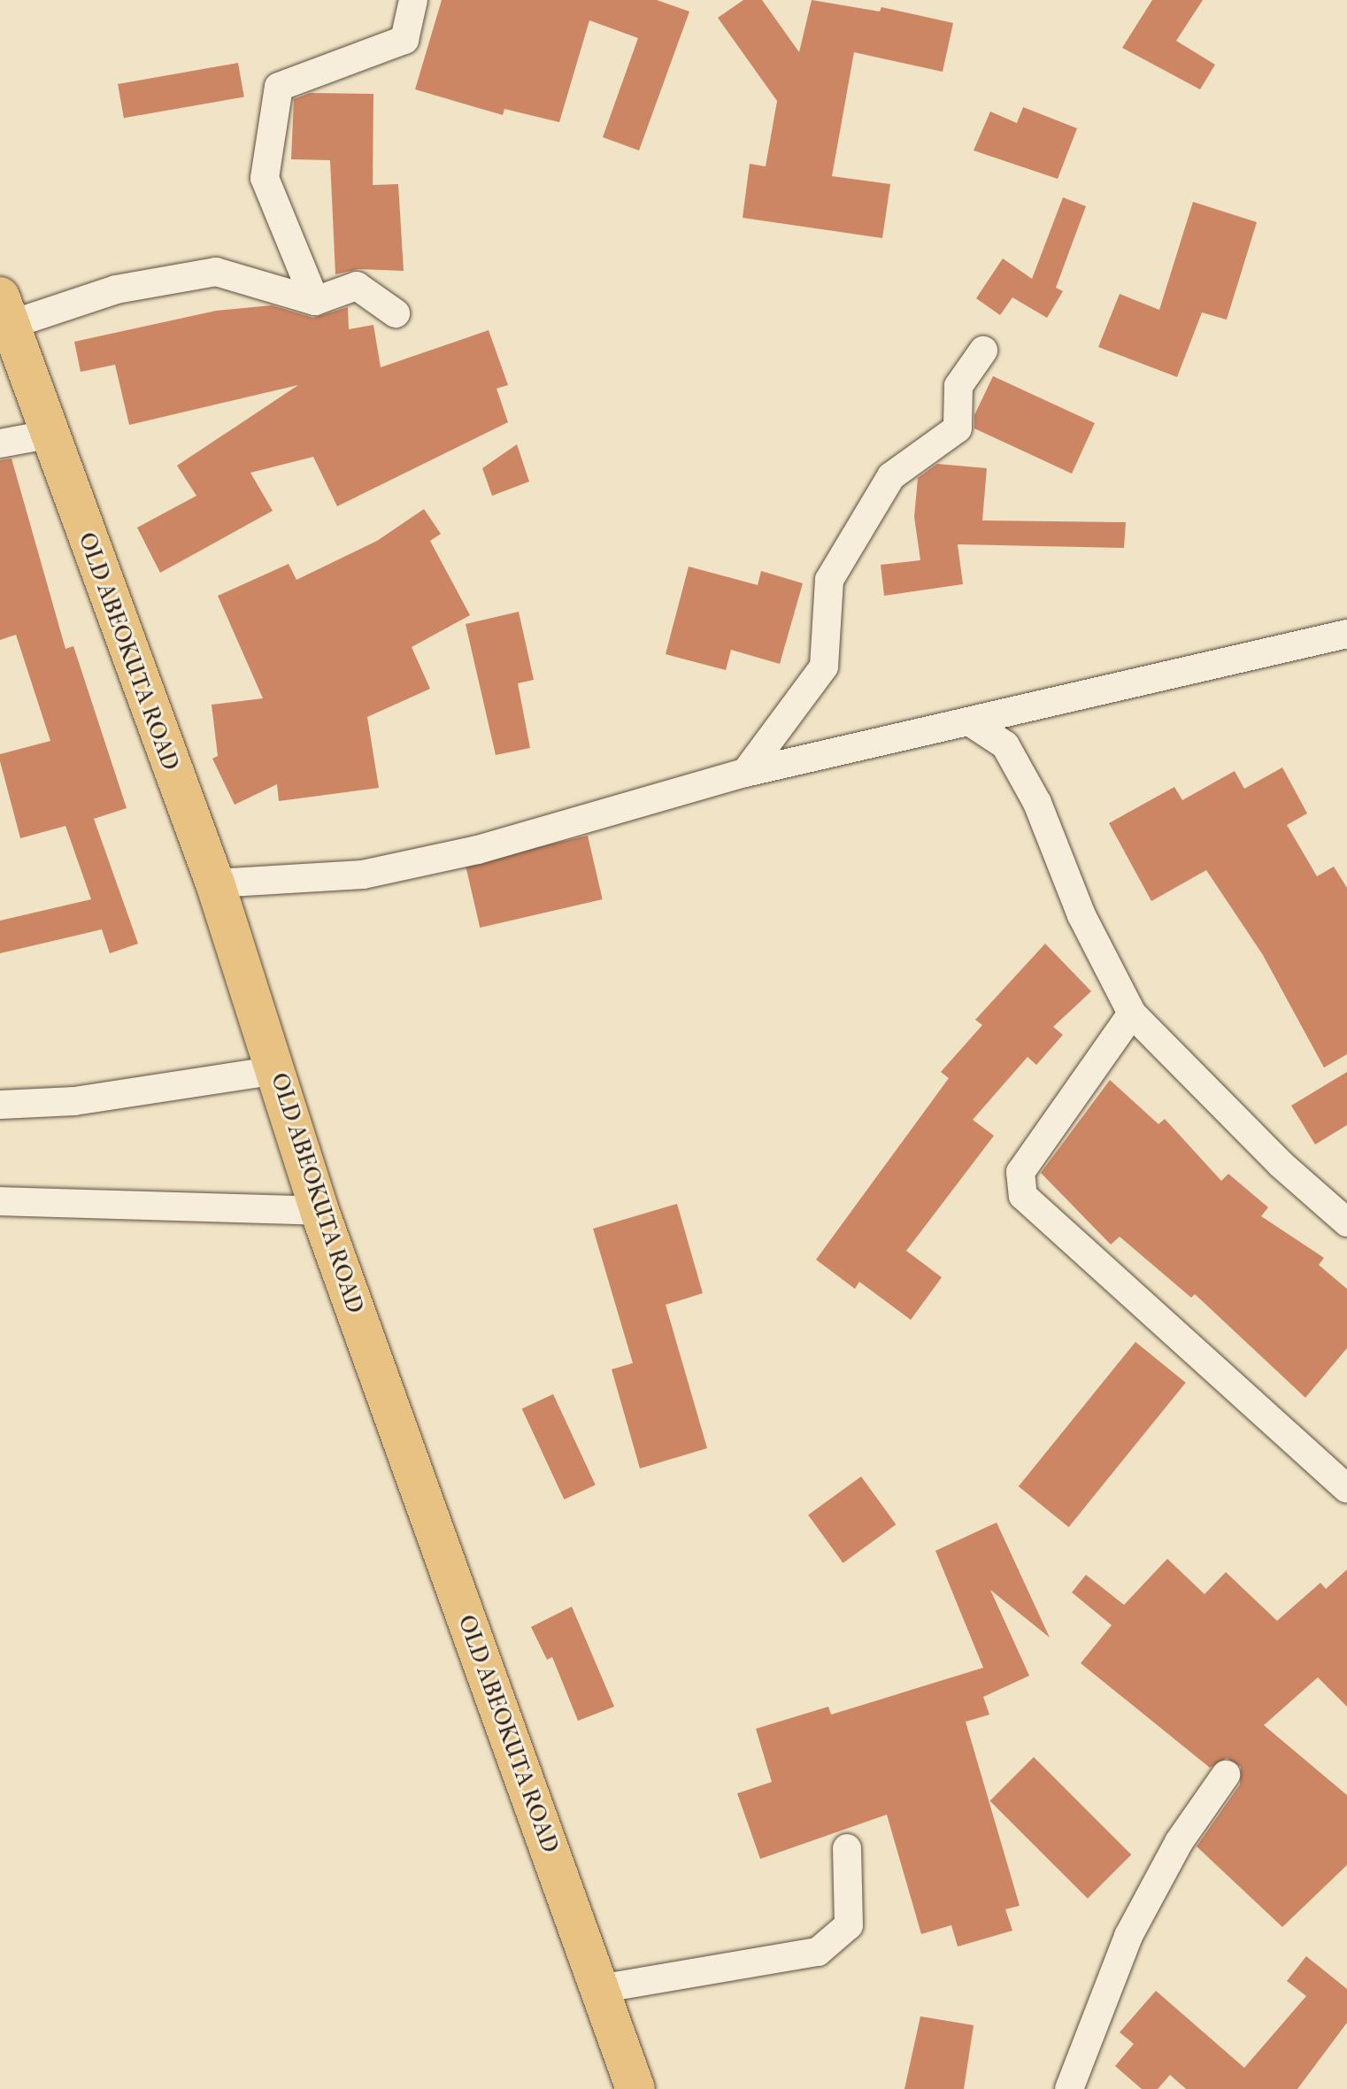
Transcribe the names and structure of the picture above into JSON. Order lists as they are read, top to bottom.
{
  "streets": {
    "highway": ["OLD ABEOKUTA ROAD"]
  }
}
